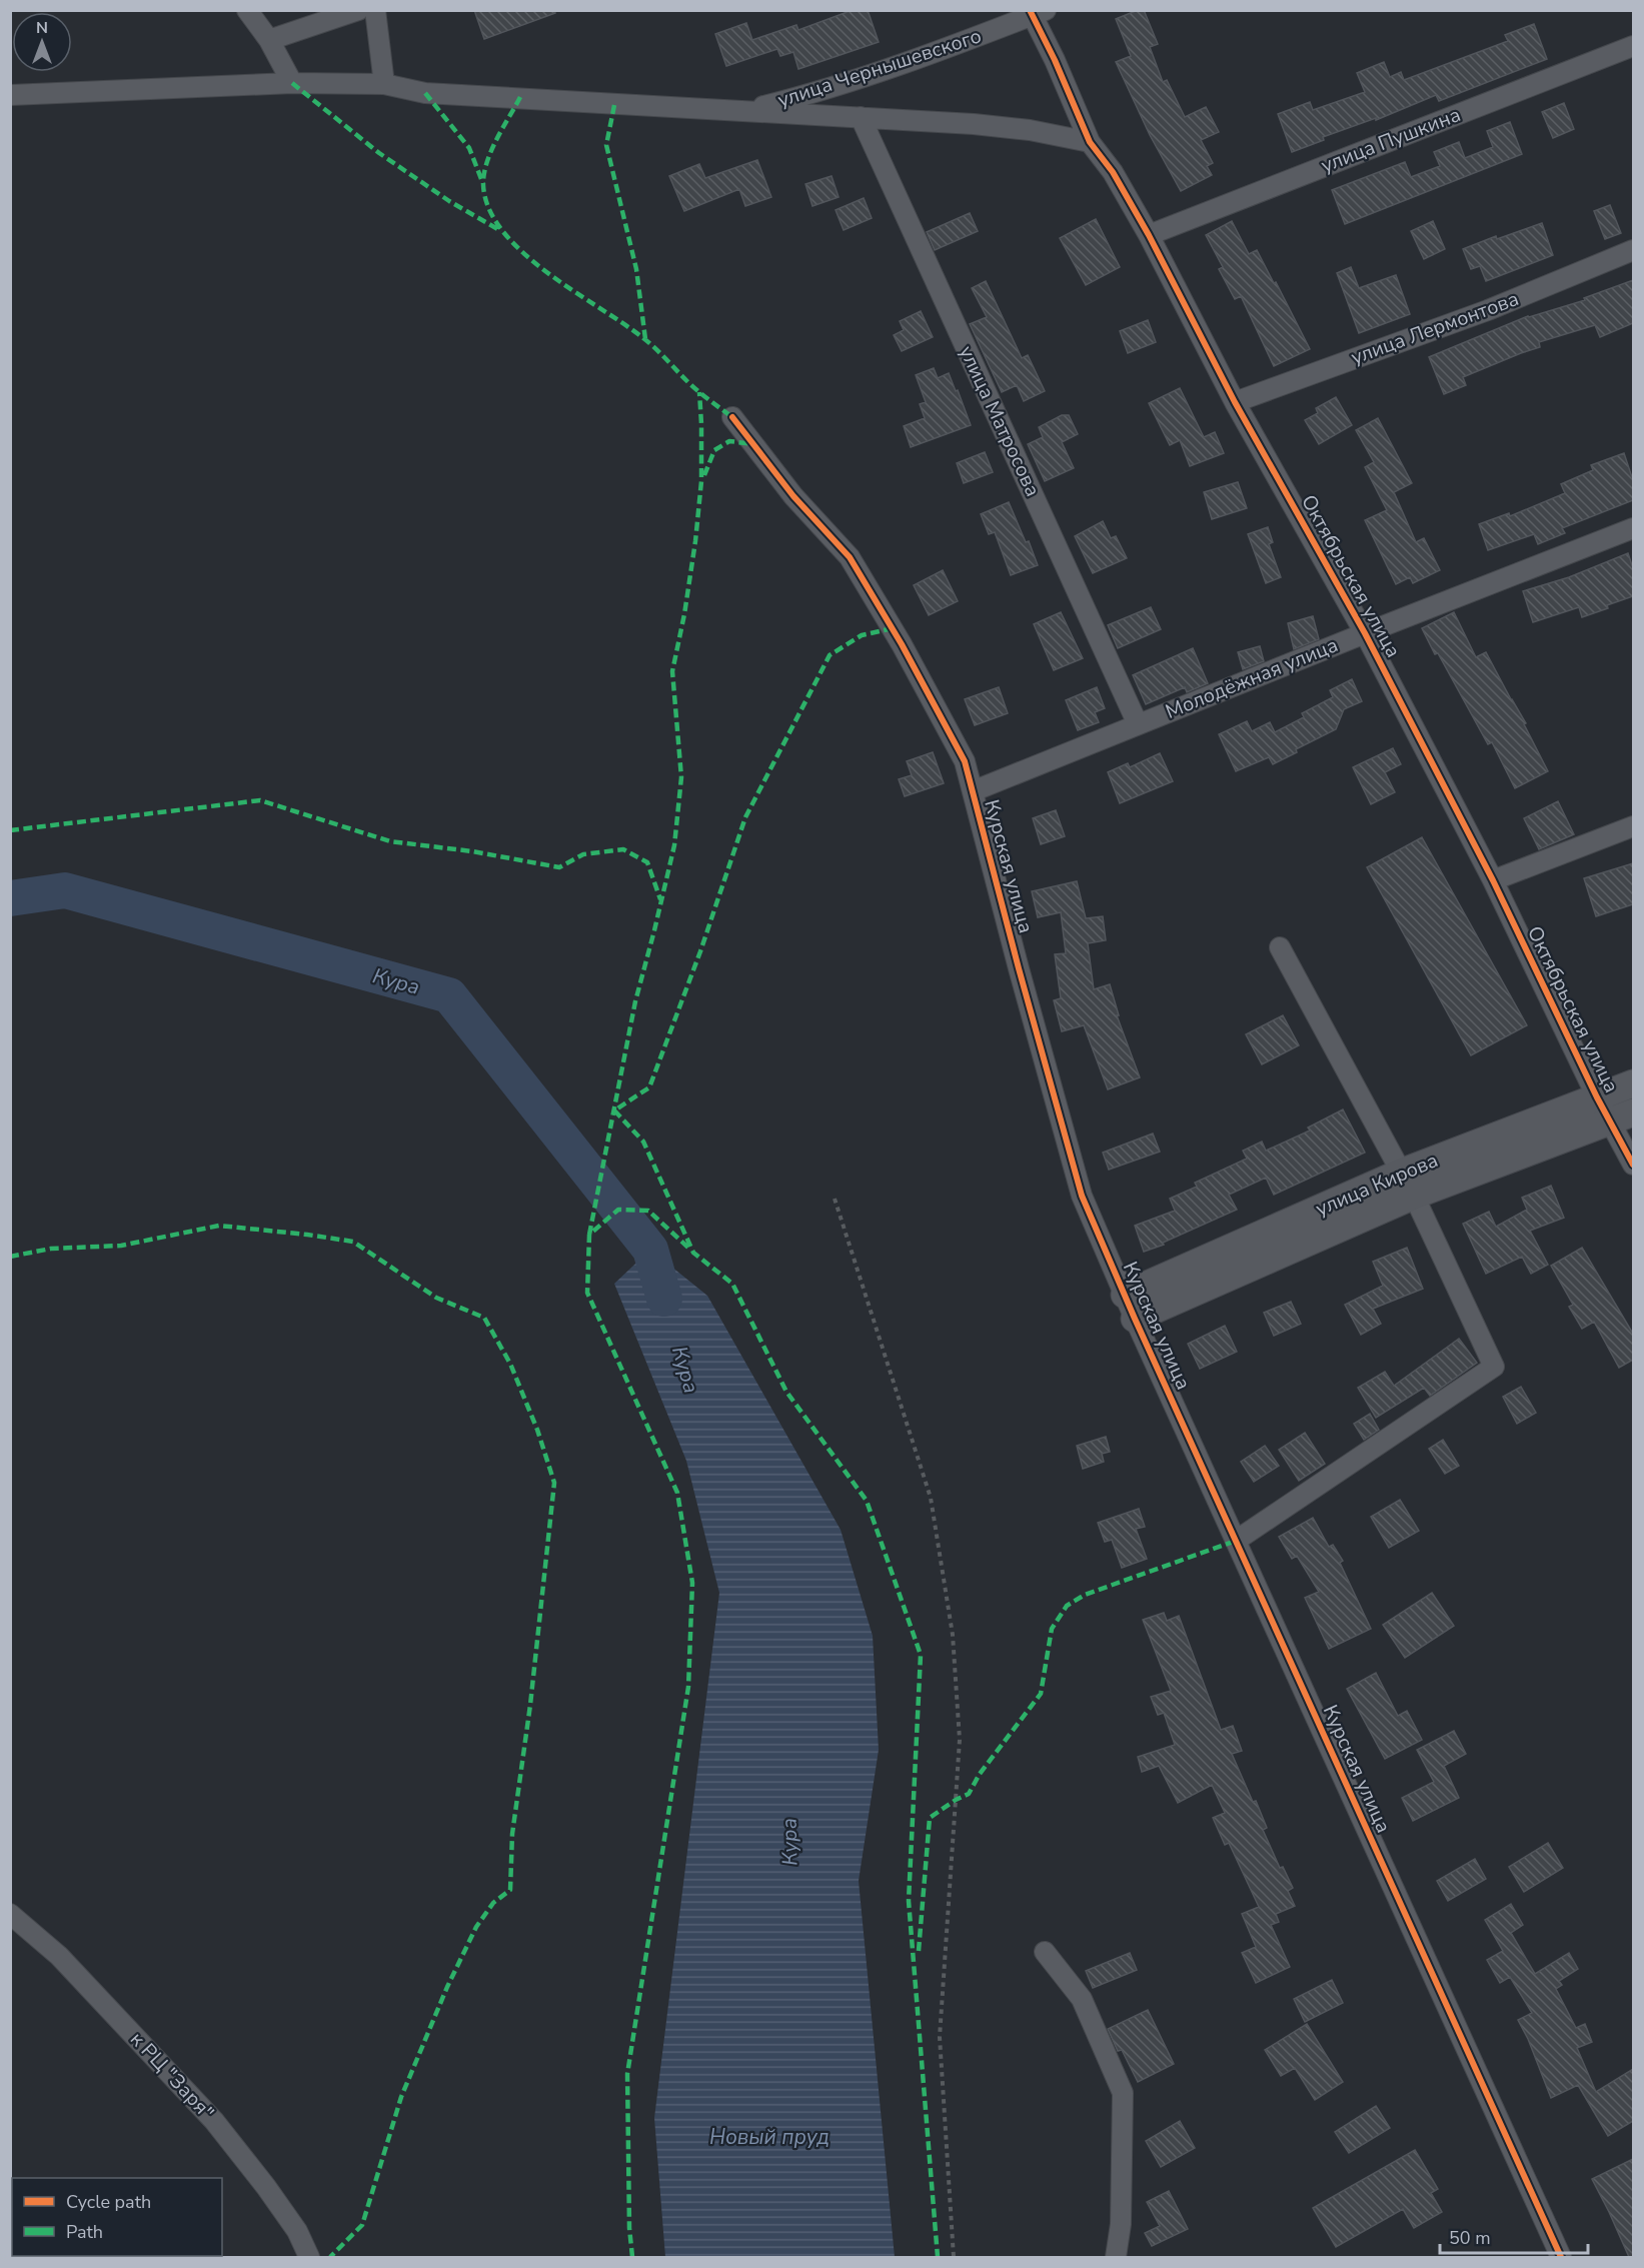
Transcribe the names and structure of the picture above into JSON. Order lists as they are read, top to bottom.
{
  "streets": {
    "street": [
      "улица Чернышевского",
      "улица Пушкина",
      "улица Лермонтова",
      "улица Матросова",
      "Октябрьская улица",
      "Молодёжная улица",
      "Курская улица",
      "улица Кирова",
      "к РЦ \"Заря\""
    ]
  },
  "crossings": [
    ["улица Чернышевского", "Октябрьская улица"],
    ["улица Пушкина", "Октябрьская улица"],
    ["улица Лермонтова", "Октябрьская улица"],
    ["улица Матросова", "Молодёжная улица"],
    ["Октябрьская улица", "Молодёжная улица"],
    ["Октябрьская улица", "улица Кирова"],
    ["Молодёжная улица", "Курская улица"],
    ["Курская улица", "улица Кирова"]
  ],
  "water": ["Кура", "Новый пруд"],
  "legend": ["Cycle path", "Path"],
  "scale_bar": "50 m",
  "north": "top"
}
